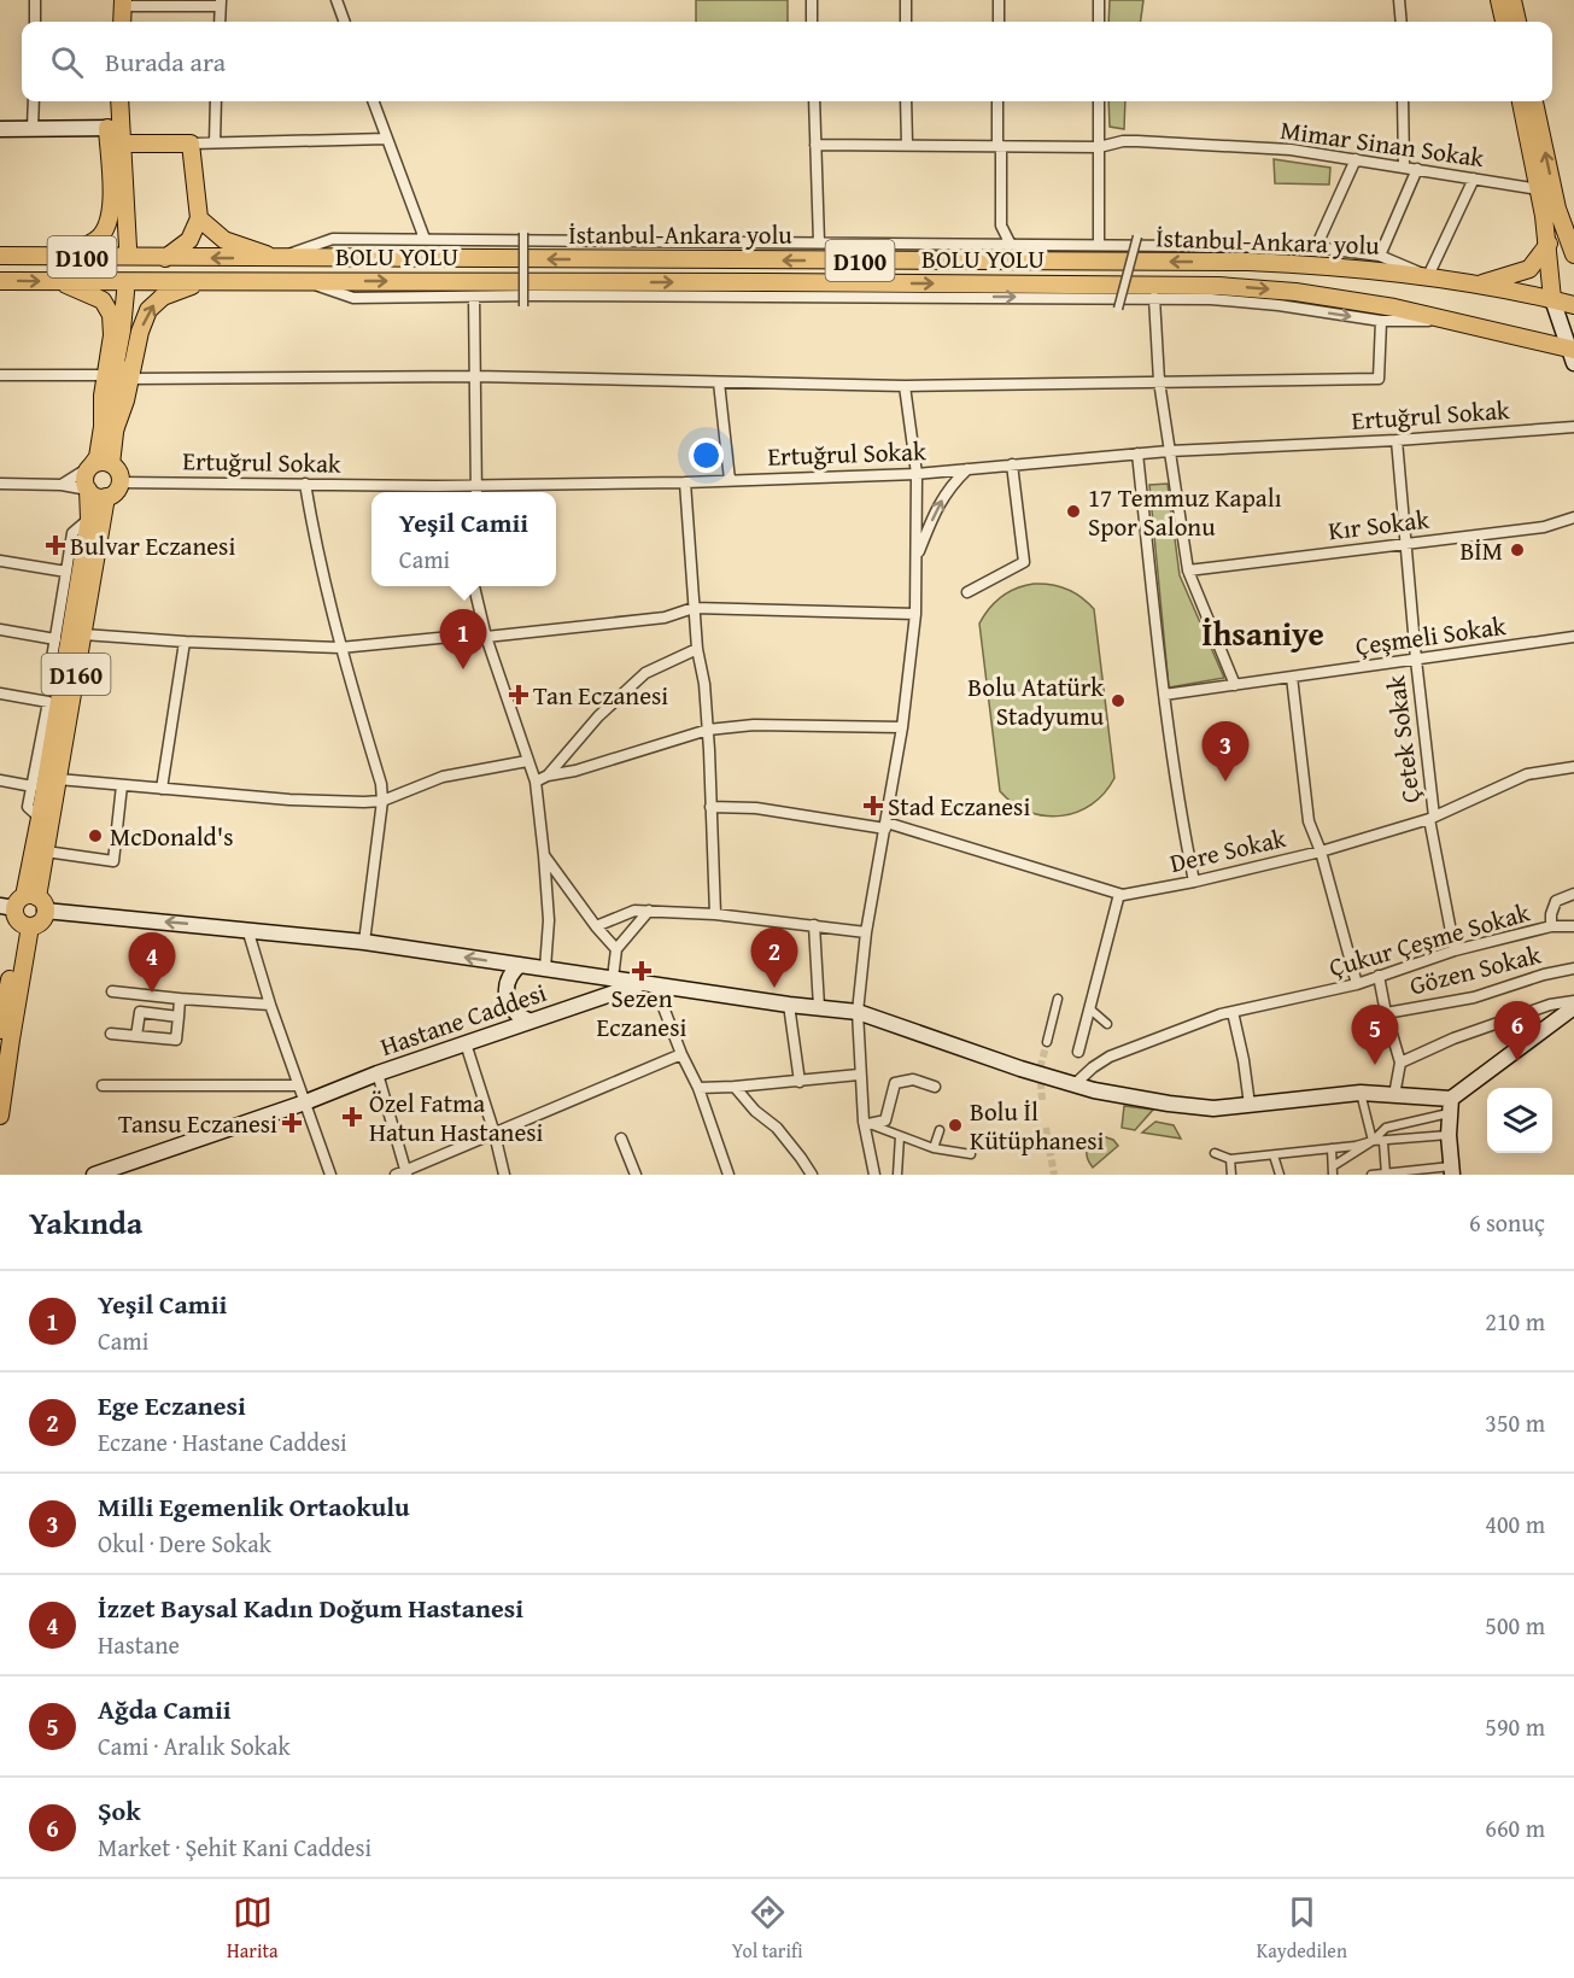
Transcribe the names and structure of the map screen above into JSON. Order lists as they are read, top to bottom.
{
  "streets": {
    "main road": [
      "İstanbul-Ankara yolu",
      "BOLU YOLU",
      "D100",
      "D160",
      "Hastane Caddesi"
    ],
    "street": [
      "Mimar Sinan Sokak",
      "Ertuğrul Sokak",
      "Kır Sokak",
      "Çeşmeli Sokak",
      "Çetek Sokak",
      "Dere Sokak",
      "Çukur Çeşme Sokak",
      "Gözen Sokak"
    ]
  },
  "crossings": [
    ["Ertuğrul Sokak", "D160"],
    ["Ertuğrul Sokak", "Çetek Sokak"],
    ["Kır Sokak", "Çetek Sokak"],
    ["Çeşmeli Sokak", "Çetek Sokak"],
    ["Çetek Sokak", "Dere Sokak"],
    ["Çetek Sokak", "Çukur Çeşme Sokak"],
    ["Çukur Çeşme Sokak", "Hastane Caddesi"]
  ],
  "one_way": ["İstanbul-Ankara yolu", "BOLU YOLU"],
  "districts": ["İhsaniye"],
  "places": {
    "other": [
      "17 Temmuz Kapalı Spor Salonu",
      "BİM",
      "Bolu Atatürk Stadyumu",
      "McDonald's",
      "Bolu İl Kütüphanesi"
    ],
    "health": [
      "Bulvar Eczanesi",
      "Tan Eczanesi",
      "Stad Eczanesi",
      "Sezen Eczanesi",
      "Özel Fatma Hatun Hastanesi",
      "Tansu Eczanesi"
    ]
  },
  "page": {
    "search": "Burada ara",
    "popup": ["Yeşil Camii", "Cami"],
    "pins": [
      "1",
      "3",
      "2",
      "4",
      "6",
      "5"
    ],
    "heading": ["Yakında", "6 sonuç"],
    "list": [
      {
        "mark": "1",
        "name": "Yeşil Camii",
        "note": "Cami",
        "value": "210 m"
      },
      {
        "mark": "2",
        "name": "Ege Eczanesi",
        "note": "Eczane · Hastane Caddesi",
        "value": "350 m"
      },
      {
        "mark": "3",
        "name": "Milli Egemenlik Ortaokulu",
        "note": "Okul · Dere Sokak",
        "value": "400 m"
      },
      {
        "mark": "4",
        "name": "İzzet Baysal Kadın Doğum Hastanesi",
        "note": "Hastane",
        "value": "500 m"
      },
      {
        "mark": "5",
        "name": "Ağda Camii",
        "note": "Cami · Aralık Sokak",
        "value": "590 m"
      },
      {
        "mark": "6",
        "name": "Şok",
        "note": "Market · Şehit Kani Caddesi",
        "value": "660 m"
      }
    ],
    "nav": ["Harita", "Yol tarifi", "Kaydedilen"]
  }
}
